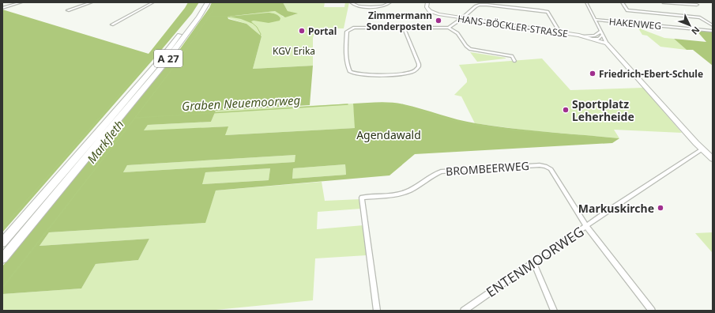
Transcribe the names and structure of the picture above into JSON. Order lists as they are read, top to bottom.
{
  "streets": {
    "highway": ["A 27"],
    "street": [
      "HAKENWEG",
      "HANS-BÖCKLER-STRASSE",
      "BROMBEERWEG",
      "ENTENMOORWEG"
    ]
  },
  "crossings": [
    ["BROMBEERWEG", "ENTENMOORWEG"]
  ],
  "water": ["Graben Neuemoorweg", "Markfleth"],
  "parks": ["KGV Erika", "Agendawald"],
  "places": [
    "Zimmermann Sonderposten",
    "Portal",
    "Friedrich-Ebert-Schule",
    "Sportplatz Leherheide",
    "Markuskirche"
  ],
  "north": "bottom right"
}
